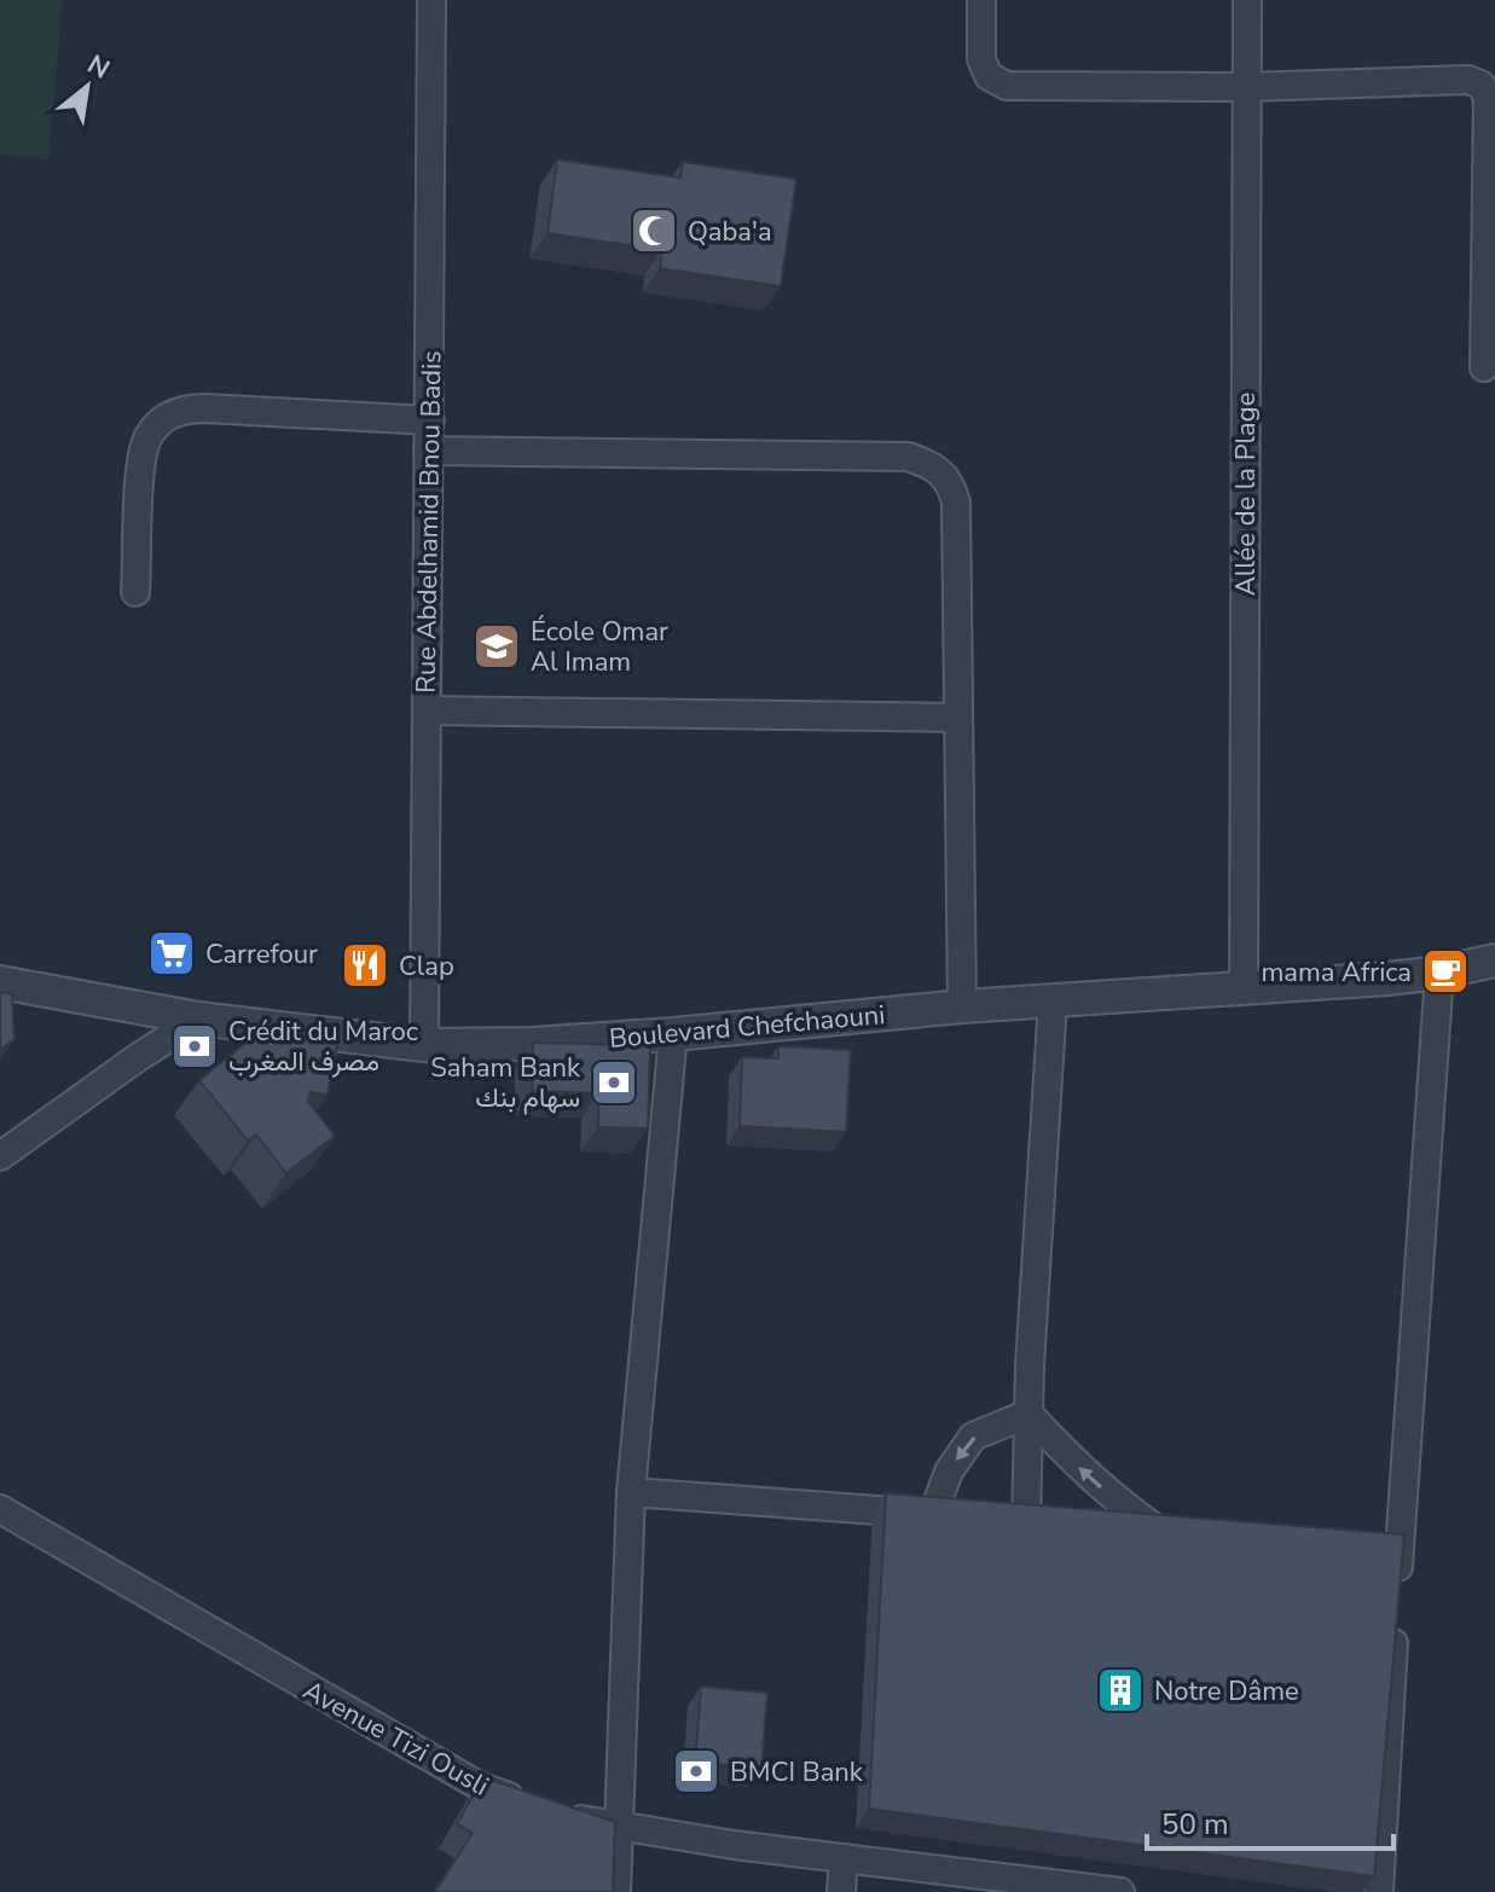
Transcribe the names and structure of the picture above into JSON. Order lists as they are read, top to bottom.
{
  "streets": {
    "street": [
      "Allée de la Plage",
      "Rue Abdelhamid Bnou Badis",
      "Boulevard Chefchaouni",
      "Avenue Tizi Ousli"
    ]
  },
  "crossings": [
    ["Allée de la Plage", "Boulevard Chefchaouni"],
    ["Rue Abdelhamid Bnou Badis", "Boulevard Chefchaouni"]
  ],
  "places": {
    "mosque": ["Qaba'a"],
    "school or university": ["École Omar Al Imam"],
    "supermarket": ["Carrefour"],
    "restaurant": ["Clap"],
    "cafe": ["mama Africa"],
    "bank": ["Crédit du Maroc مصرف المغرب", "Saham Bank سهام بنك", "BMCI Bank"],
    "building": ["Notre Dâme"]
  },
  "scale_bar": "50 m",
  "north": "top right"
}
